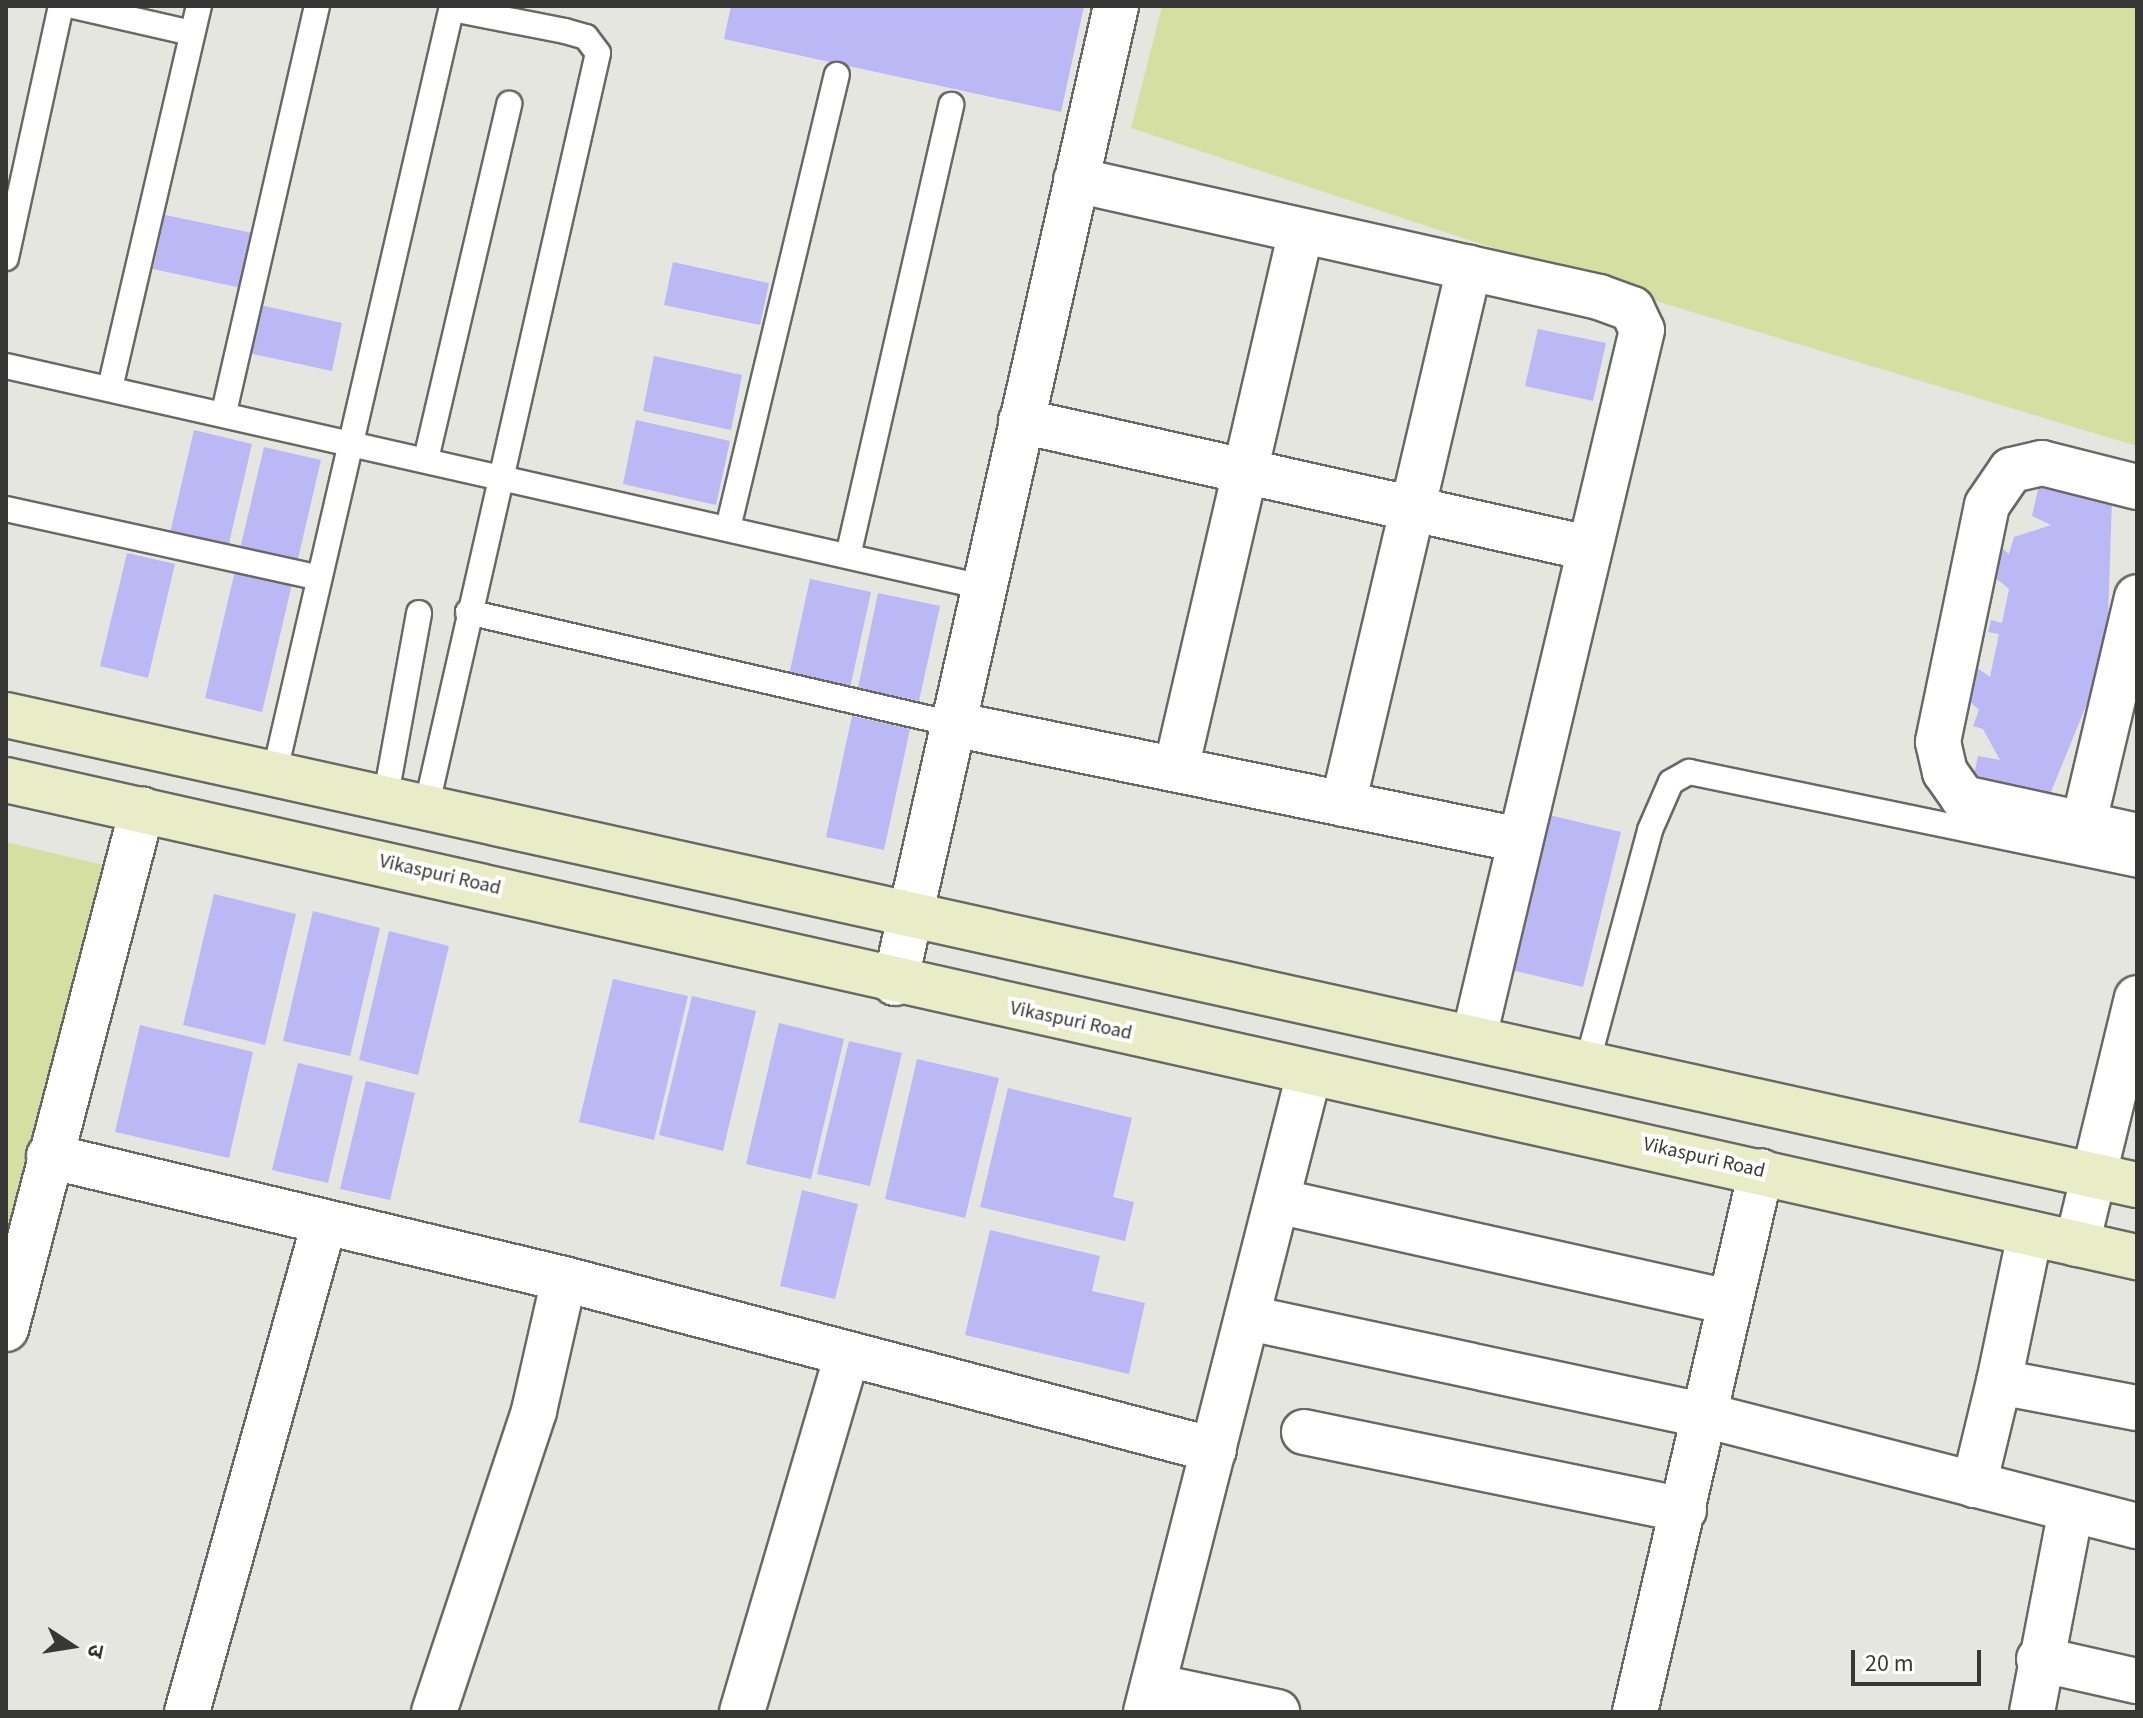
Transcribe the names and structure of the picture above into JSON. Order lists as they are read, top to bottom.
{
  "streets": {
    "street": ["Vikaspuri Road"]
  },
  "scale_bar": "20 m",
  "north": "right"
}
